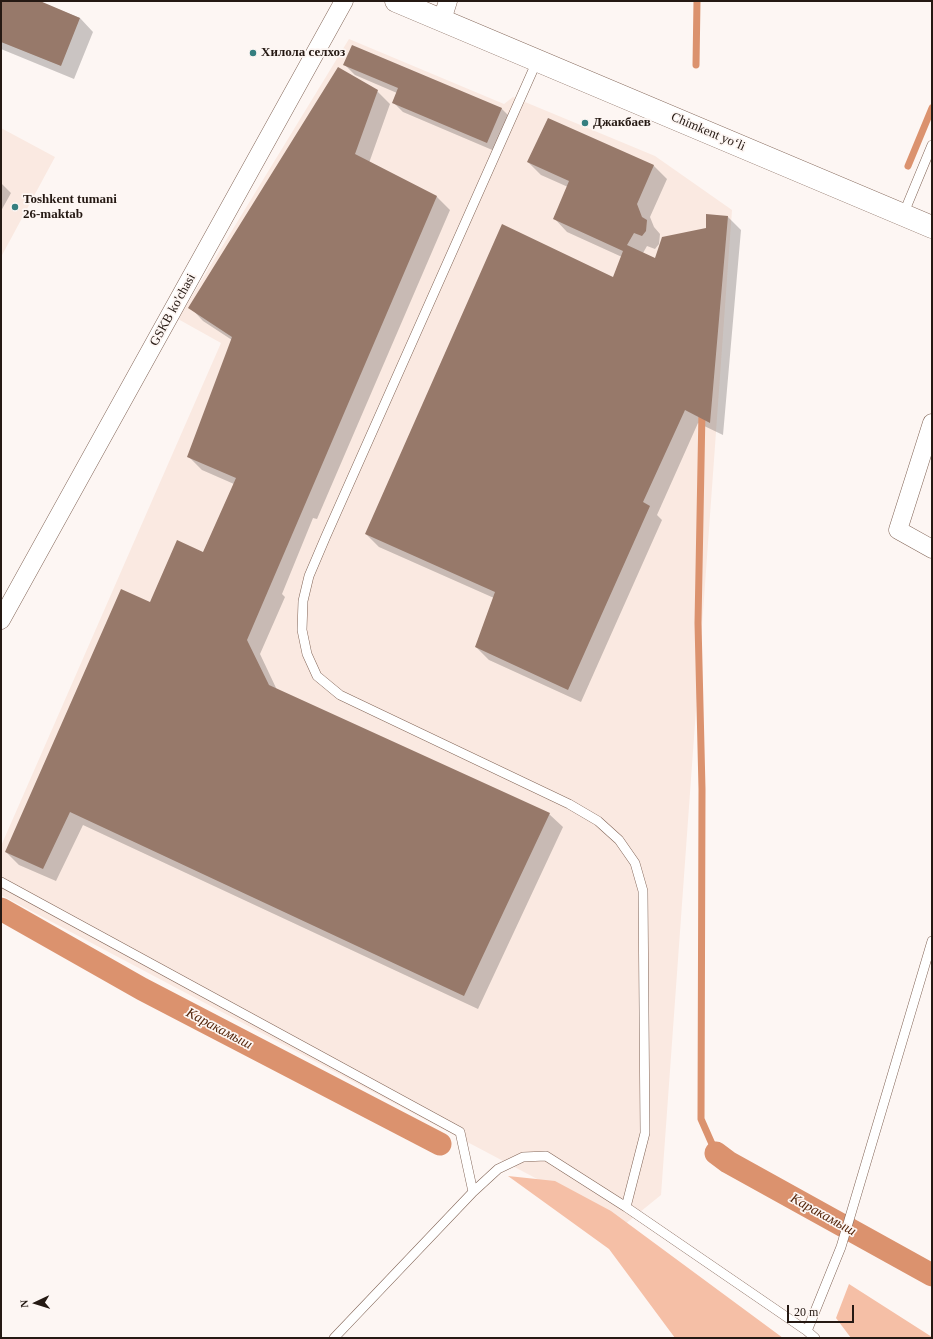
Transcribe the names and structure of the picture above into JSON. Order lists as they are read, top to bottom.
{
  "streets": {
    "highway": ["Chimkent yo‘li"],
    "street": ["GSKB ko'chasi"]
  },
  "water": ["Каракамыш"],
  "places": ["Хилола селхоз", "Джакбаев", "Toshkent tumani 26-maktab"],
  "scale_bar": "20 m",
  "north": "left"
}
